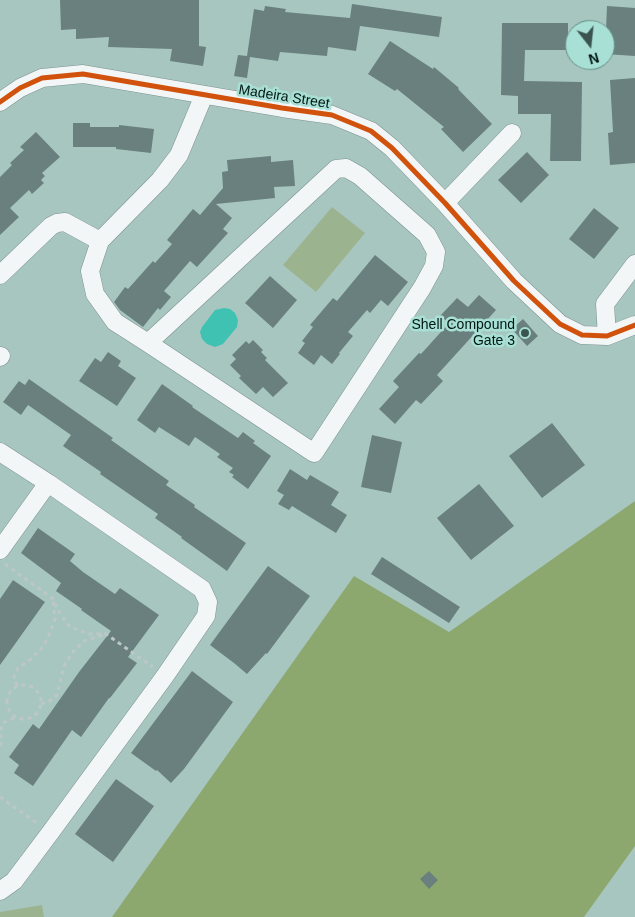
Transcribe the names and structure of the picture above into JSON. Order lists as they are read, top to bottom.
{
  "streets": {
    "street": ["Madeira Street"]
  },
  "places": ["Shell Compound Gate 3"],
  "north": "bottom"
}
